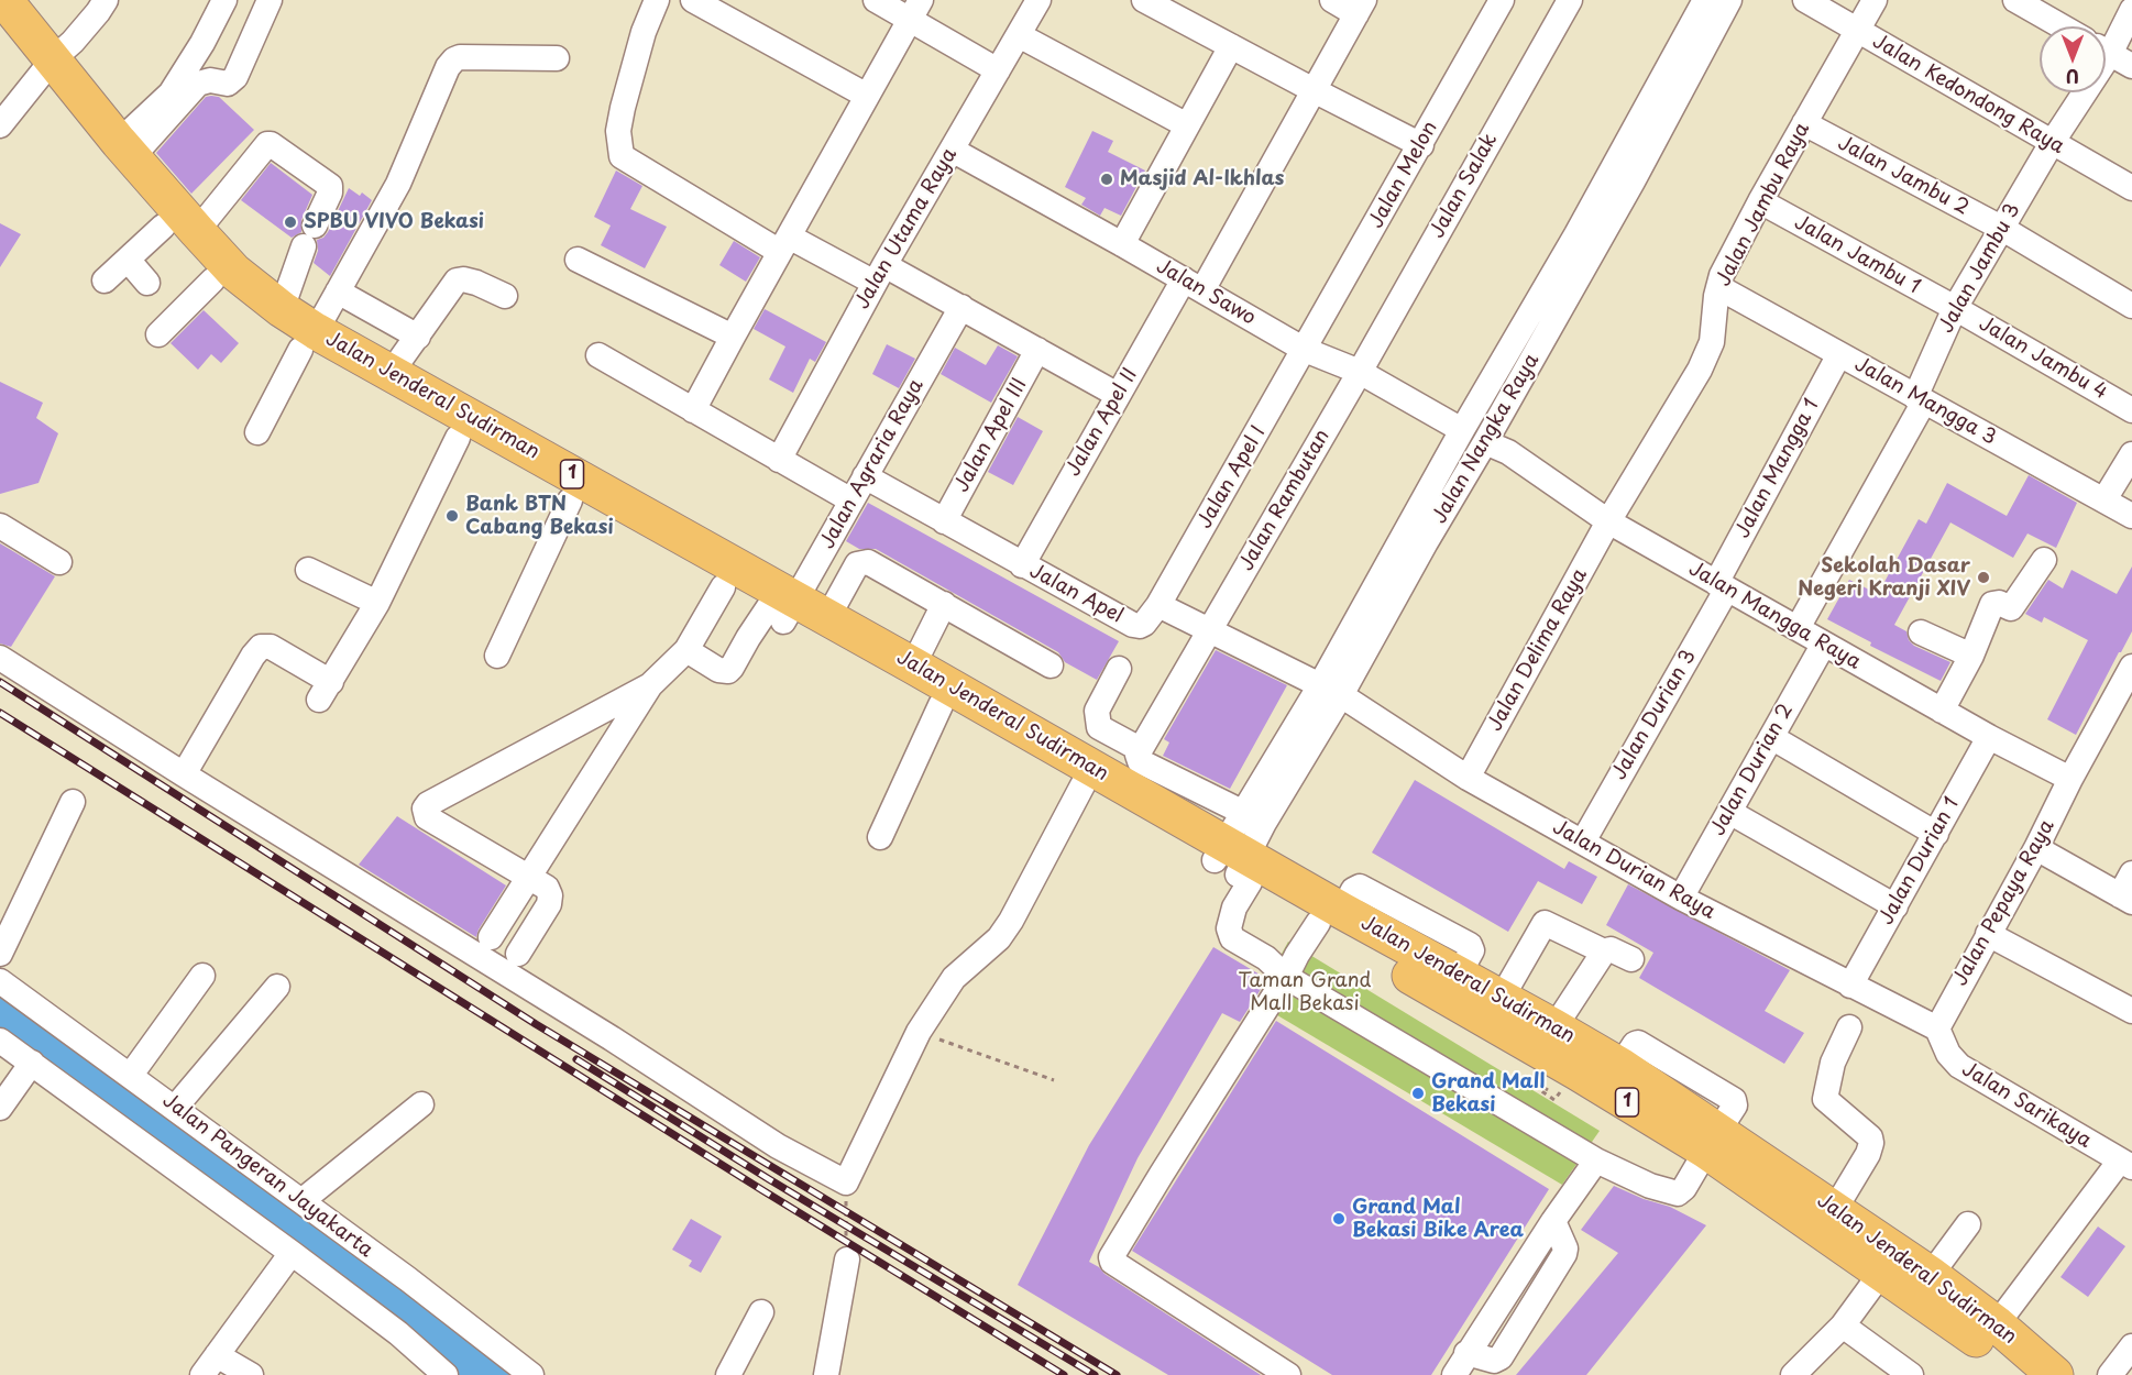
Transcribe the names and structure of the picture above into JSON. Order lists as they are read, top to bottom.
{
  "streets": {
    "highway": ["Jalan Jenderal Sudirman", "1"],
    "street": [
      "Jalan Kedondong Raya",
      "Jalan Melon",
      "Jalan Jambu 2",
      "Jalan Salak",
      "Jalan Jambu Raya",
      "Jalan Utama Raya",
      "Jalan Jambu 1",
      "Jalan Jambu 3",
      "Jalan Sawo",
      "Jalan Jambu 4",
      "Jalan Mangga 3",
      "Jalan Apel II",
      "Jalan Apel III",
      "Jalan Nangka Raya",
      "Jalan Agraria Raya",
      "Jalan Mangga 1",
      "Jalan Apel I",
      "Jalan Rambutan",
      "Jalan Apel",
      "Jalan Mangga Raya",
      "Jalan Delima Raya",
      "Jalan Durian 3",
      "Jalan Durian 2",
      "Jalan Durian 1",
      "Jalan Durian Raya",
      "Jalan Pepaya Raya",
      "Jalan Sarikaya",
      "Jalan Pangeran Jayakarta"
    ]
  },
  "crossings": [
    ["Jalan Kedondong Raya", "Jalan Jambu Raya"],
    ["Jalan Kedondong Raya", "Jalan Jambu 3"],
    ["Jalan Melon", "Jalan Sawo"],
    ["Jalan Melon", "Jalan Apel I"],
    ["Jalan Jambu 2", "Jalan Jambu Raya"],
    ["Jalan Jambu 2", "Jalan Jambu 3"],
    ["Jalan Salak", "Jalan Sawo"],
    ["Jalan Salak", "Jalan Rambutan"],
    ["Jalan Jambu Raya", "Jalan Jambu 1"],
    ["Jalan Jambu Raya", "Jalan Mangga 3"],
    ["Jalan Jambu Raya", "Jalan Mangga Raya"],
    ["Jalan Jambu Raya", "Jalan Delima Raya"],
    ["Jalan Utama Raya", "Jalan Sawo"],
    ["Jalan Jambu 1", "Jalan Jambu 3"],
    ["Jalan Jambu 1", "Jalan Jambu 4"],
    ["Jalan Jambu 3", "Jalan Jambu 4"],
    ["Jalan Jambu 3", "Jalan Mangga 3"],
    ["Jalan Jambu 3", "Jalan Mangga Raya"],
    ["Jalan Sawo", "Jalan Apel II"],
    ["Jalan Sawo", "Jalan Nangka Raya"],
    ["Jalan Sawo", "Jalan Apel I"],
    ["Jalan Sawo", "Jalan Rambutan"],
    ["Jalan Jenderal Sudirman", "Jalan Nangka Raya"],
    ["Jalan Jenderal Sudirman", "Jalan Agraria Raya"],
    ["Jalan Jenderal Sudirman", "Jalan Rambutan"],
    ["Jalan Mangga 3", "Jalan Mangga 1"],
    ["Jalan Apel II", "Jalan Apel"],
    ["Jalan Apel III", "Jalan Apel"],
    ["Jalan Nangka Raya", "Jalan Mangga Raya"],
    ["Jalan Nangka Raya", "Jalan Durian Raya"],
    ["Jalan Agraria Raya", "Jalan Apel"],
    ["Jalan Mangga 1", "Jalan Mangga Raya"],
    ["Jalan Mangga 1", "Jalan Durian 3"],
    ["Jalan Apel I", "Jalan Apel"],
    ["Jalan Mangga Raya", "Jalan Delima Raya"],
    ["Jalan Mangga Raya", "Jalan Durian 3"],
    ["Jalan Mangga Raya", "Jalan Durian 2"],
    ["Jalan Mangga Raya", "Jalan Durian 1"],
    ["Jalan Mangga Raya", "Jalan Pepaya Raya"],
    ["Jalan Delima Raya", "Jalan Durian Raya"],
    ["Jalan Durian 3", "Jalan Durian Raya"],
    ["Jalan Durian 2", "Jalan Durian Raya"],
    ["Jalan Durian 1", "Jalan Durian Raya"],
    ["Jalan Durian Raya", "Jalan Pepaya Raya"],
    ["Jalan Durian Raya", "Jalan Sarikaya"],
    ["Jalan Pepaya Raya", "Jalan Sarikaya"]
  ],
  "parks": ["Taman Grand Mall Bekasi"],
  "places": [
    "Masjid Al-Ikhlas",
    "SPBU VIVO Bekasi",
    "Bank BTN Cabang Bekasi",
    "Sekolah Dasar Negeri Kranji XIV",
    "Grand Mall Bekasi",
    "Grand Mal Bekasi Bike Area"
  ],
  "north": "bottom"
}
